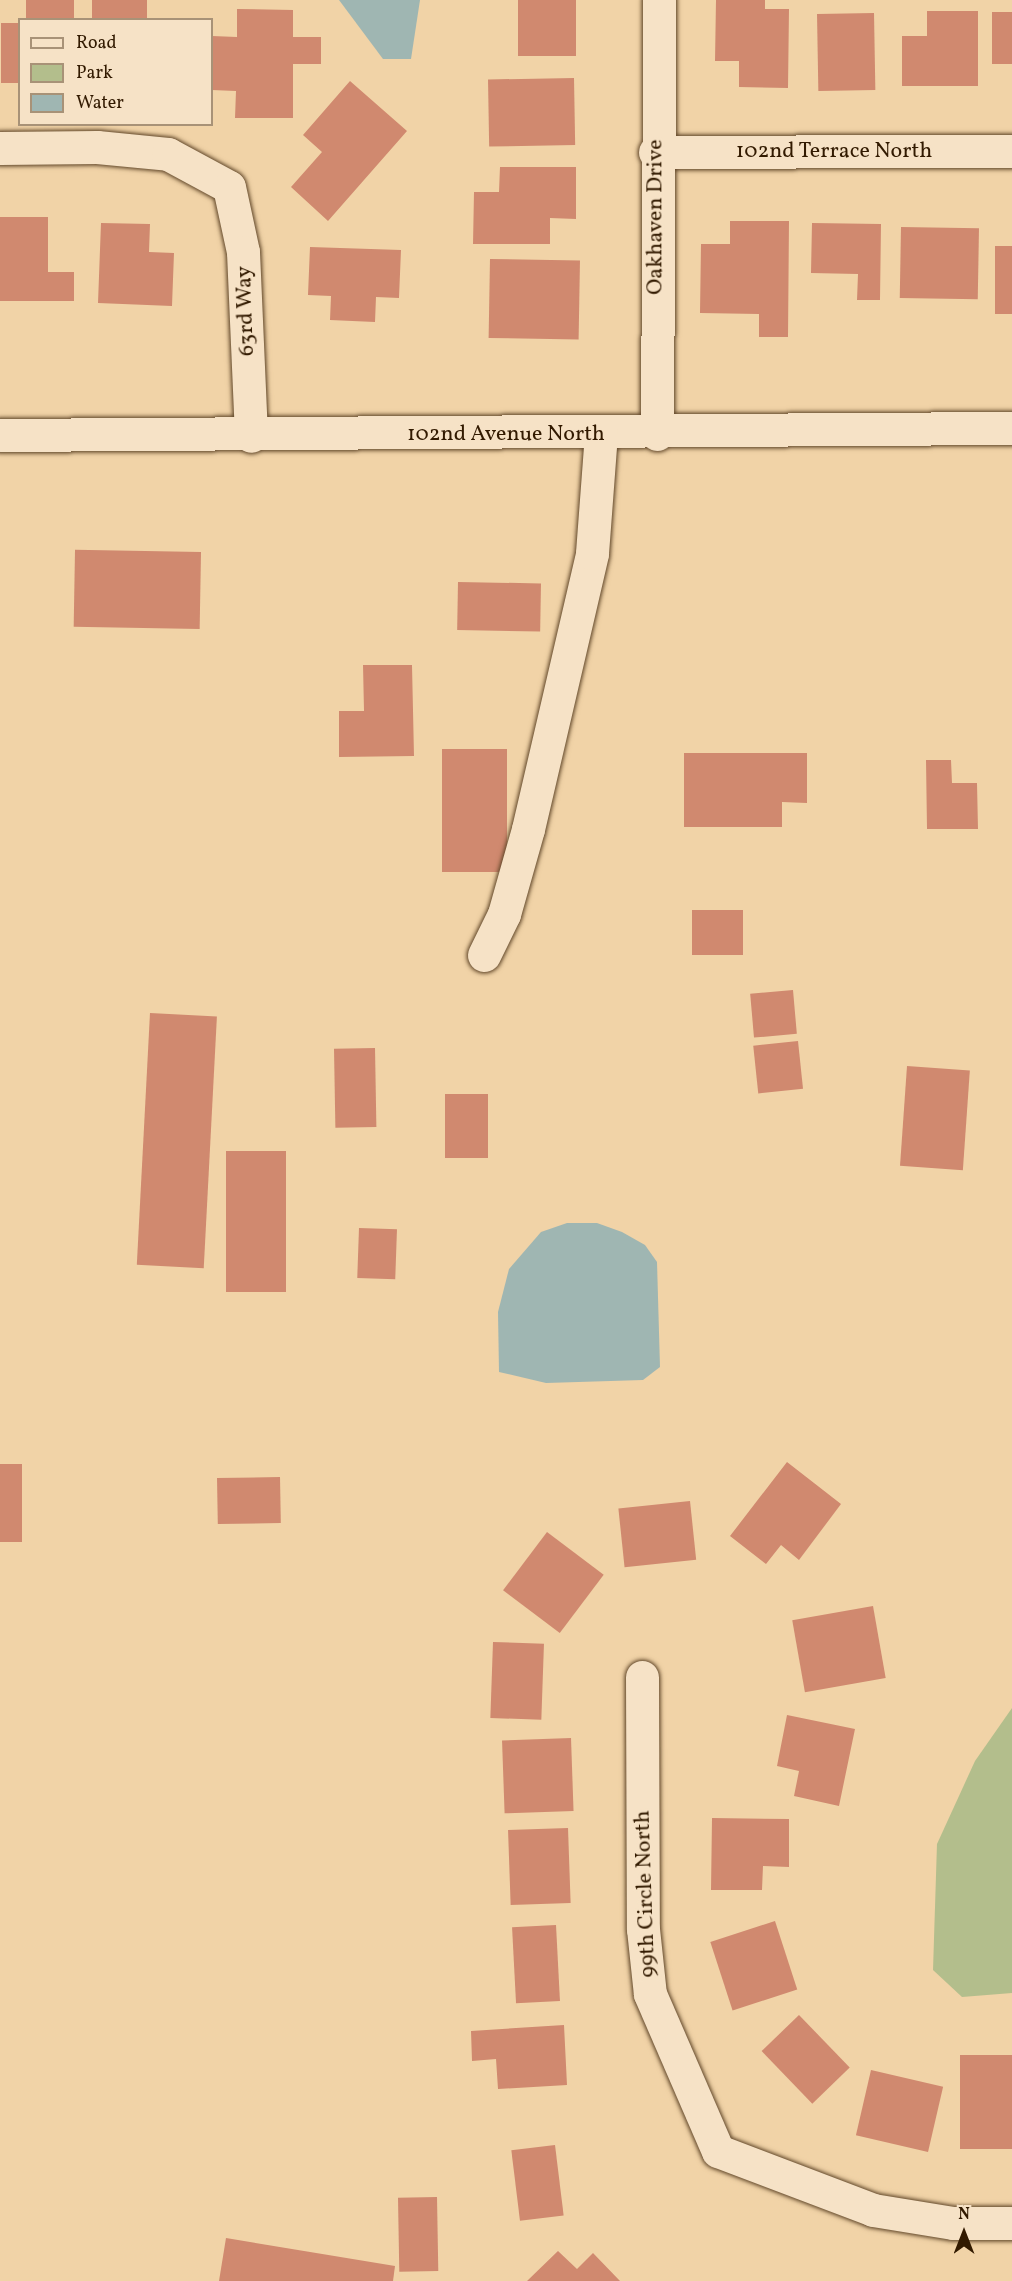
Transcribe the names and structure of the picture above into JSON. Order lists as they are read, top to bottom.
{
  "streets": {
    "street": [
      "102nd Terrace North",
      "Oakhaven Drive",
      "63rd Way",
      "102nd Avenue North",
      "99th Circle North"
    ]
  },
  "crossings": [
    ["102nd Terrace North", "Oakhaven Drive"],
    ["Oakhaven Drive", "102nd Avenue North"],
    ["63rd Way", "102nd Avenue North"]
  ],
  "legend": ["Road", "Park", "Water"],
  "north": "top"
}
